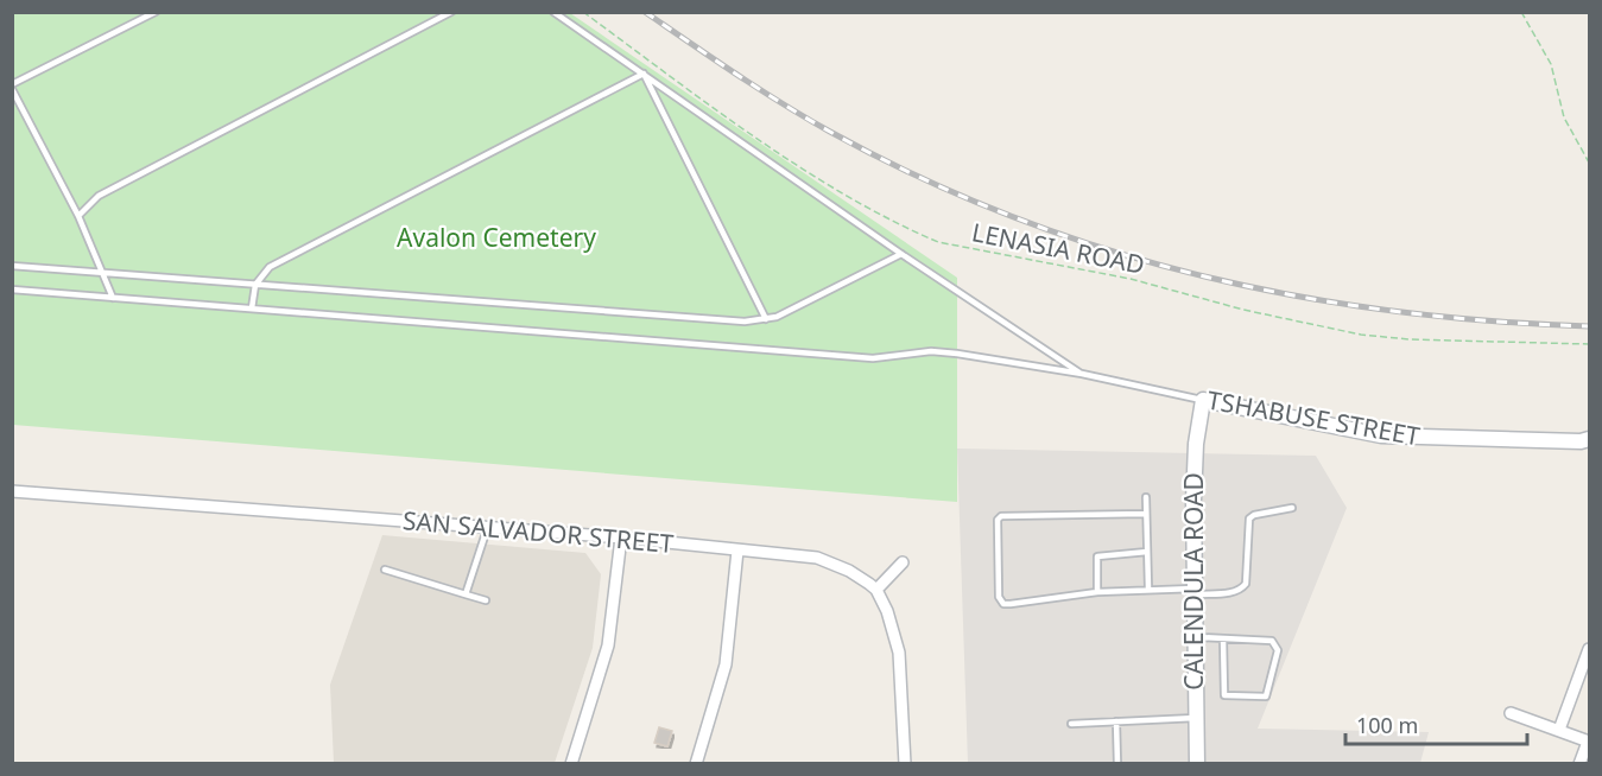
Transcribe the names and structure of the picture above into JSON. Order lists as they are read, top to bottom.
{
  "streets": {
    "street": ["TSHABUSE STREET", "SAN SALVADOR STREET", "CALENDULA ROAD"],
    "path": ["LENASIA ROAD"]
  },
  "crossings": [
    ["TSHABUSE STREET", "CALENDULA ROAD"]
  ],
  "parks": ["Avalon Cemetery"],
  "scale_bar": "100 m"
}
